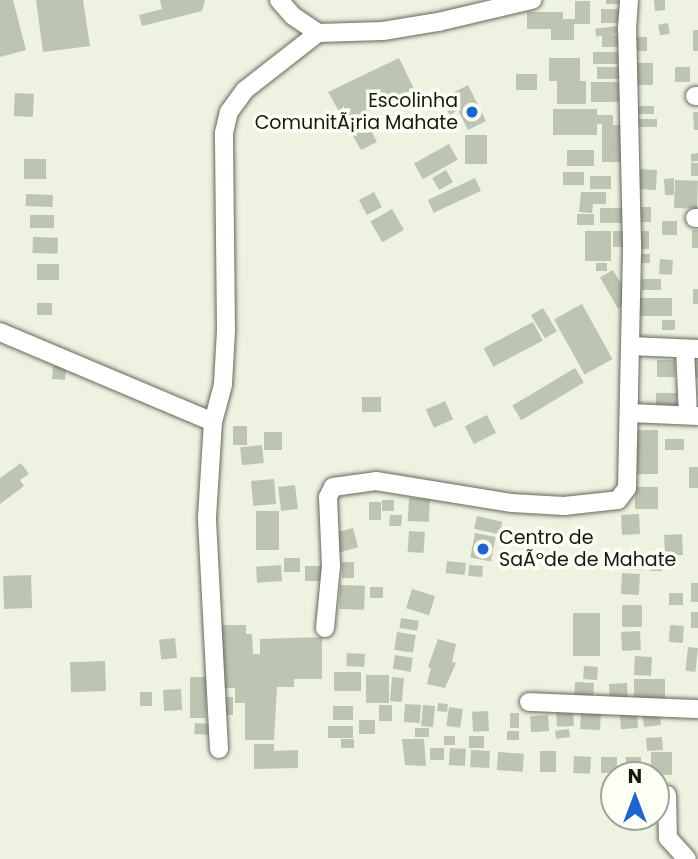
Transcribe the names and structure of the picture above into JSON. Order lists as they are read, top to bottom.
{
  "places": ["Escolinha ComunitÃ¡ria Mahate", "Centro de SaÃºde de Mahate"],
  "north": "top"
}
